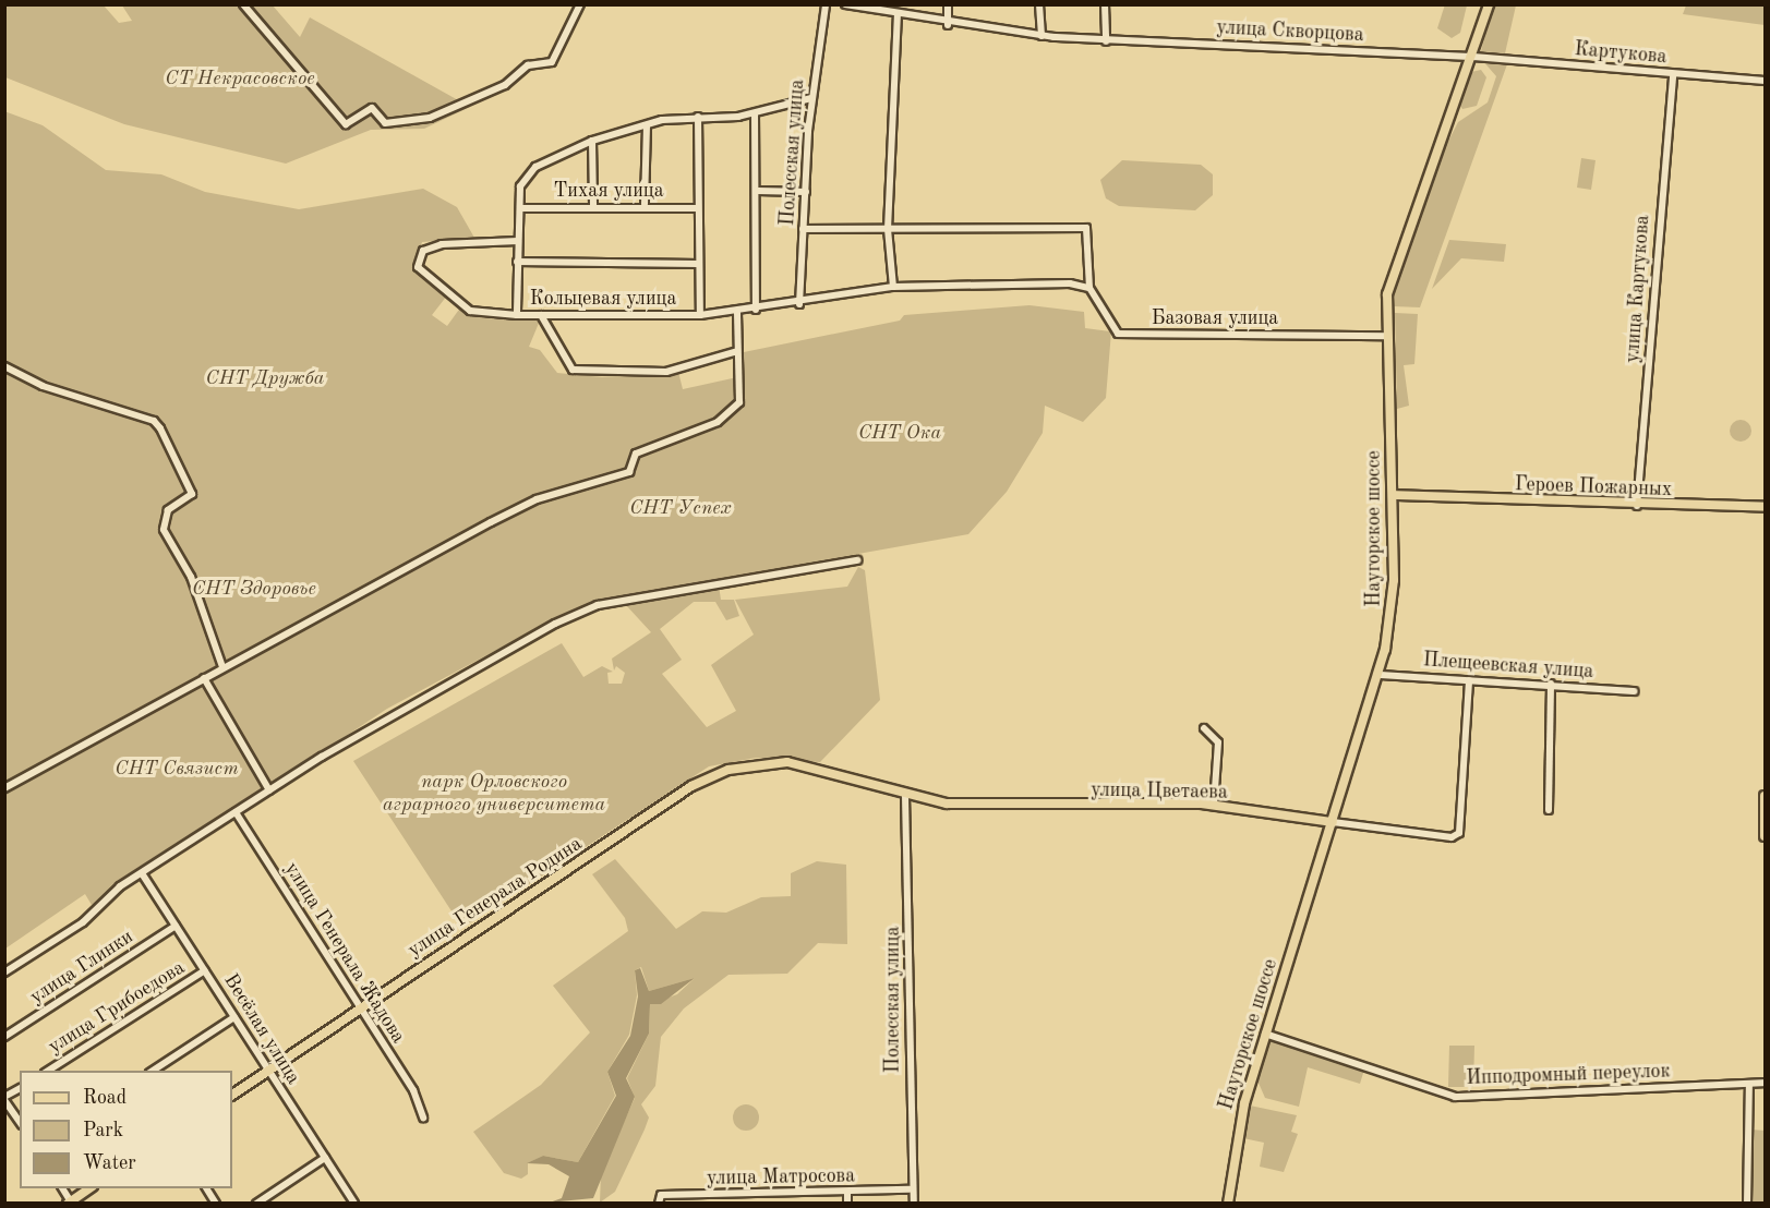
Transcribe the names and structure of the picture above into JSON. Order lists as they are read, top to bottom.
{
  "streets": {
    "main road": [
      "Героев Пожарных",
      "Наугорское шоссе",
      "улица Цветаева",
      "улица Генерала Родина"
    ],
    "street": [
      "улица Скворцова",
      "Картукова",
      "Полесская улица",
      "Тихая улица",
      "улица Картукова",
      "Кольцевая улица",
      "Базовая улица",
      "Плещеевская улица",
      "улица Генерала Жадова",
      "улица Глинки",
      "улица Грибоедова",
      "Весёлая улица",
      "Ипподромный переулок",
      "улица Матросова"
    ]
  },
  "crossings": [
    ["улица Скворцова", "Картукова"],
    ["улица Скворцова", "Наугорское шоссе"],
    ["Картукова", "улица Картукова"],
    ["Картукова", "Наугорское шоссе"],
    ["Полесская улица", "Кольцевая улица"],
    ["Полесская улица", "улица Цветаева"],
    ["Полесская улица", "улица Генерала Родина"],
    ["Полесская улица", "улица Матросова"],
    ["Тихая улица", "Кольцевая улица"],
    ["улица Картукова", "Героев Пожарных"],
    ["Кольцевая улица", "Базовая улица"],
    ["Базовая улица", "Наугорское шоссе"],
    ["Героев Пожарных", "Наугорское шоссе"],
    ["Наугорское шоссе", "Плещеевская улица"],
    ["Наугорское шоссе", "улица Цветаева"],
    ["Наугорское шоссе", "Ипподромный переулок"],
    ["Плещеевская улица", "улица Цветаева"],
    ["улица Цветаева", "улица Генерала Родина"],
    ["улица Генерала Родина", "улица Генерала Жадова"],
    ["улица Генерала Родина", "Весёлая улица"],
    ["улица Глинки", "Весёлая улица"],
    ["улица Грибоедова", "Весёлая улица"]
  ],
  "parks": [
    "СТ Некрасовское",
    "СНТ Дружба",
    "СНТ Ока",
    "СНТ Успех",
    "СНТ Здоровье",
    "СНТ Связист",
    "парк Орловского аграрного университета"
  ],
  "legend": ["Road", "Park", "Water"]
}
